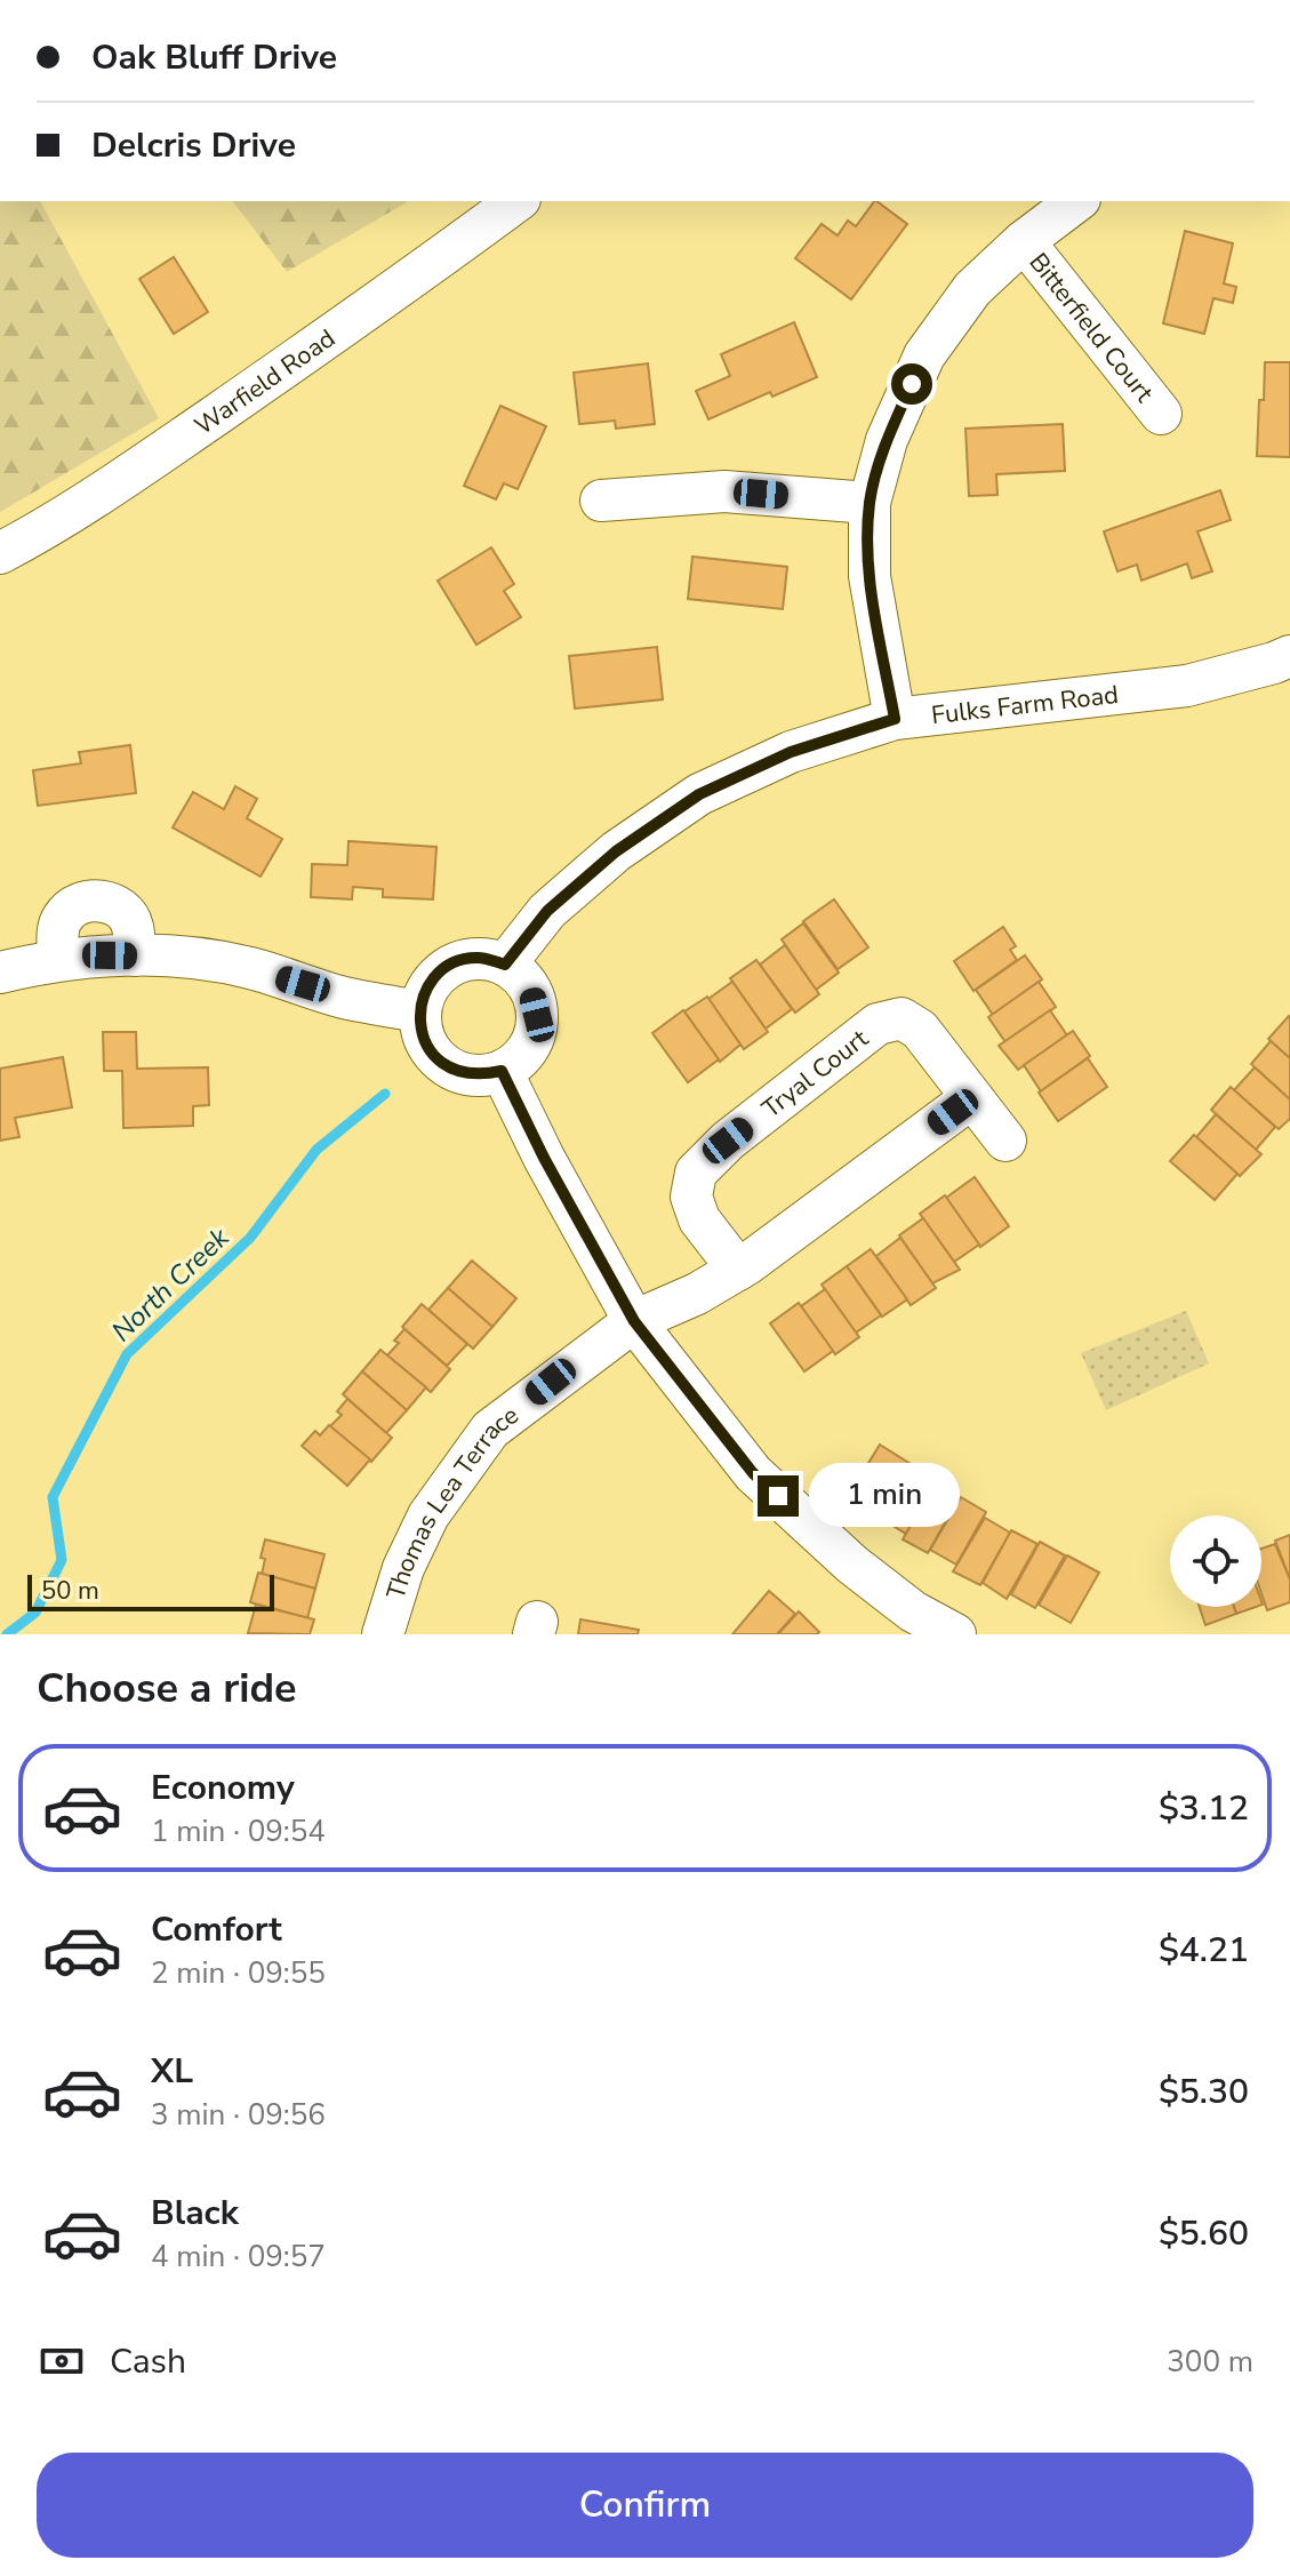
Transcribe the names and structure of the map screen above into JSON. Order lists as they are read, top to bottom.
{
  "streets": {
    "street": [
      "Bitterfield Court",
      "Warfield Road",
      "Fulks Farm Road",
      "Tryal Court",
      "Thomas Lea Terrace"
    ]
  },
  "water": ["North Creek"],
  "scale_bar": "50 m",
  "page": {
    "banner": ["Oak Bluff Drive", "Delcris Drive"],
    "bubble": "1 min",
    "scale": "50 m",
    "heading": "Choose a ride",
    "list": [
      {
        "name": "Economy",
        "note": "1 min · 09:54",
        "value": "$3.12"
      },
      {
        "name": "Comfort",
        "note": "2 min · 09:55",
        "value": "$4.21"
      },
      {
        "name": "XL",
        "note": "3 min · 09:56",
        "value": "$5.30"
      },
      {
        "name": "Black",
        "note": "4 min · 09:57",
        "value": "$5.60"
      }
    ],
    "pay": ["Cash", "300 m"],
    "buttons": "Confirm"
  }
}
